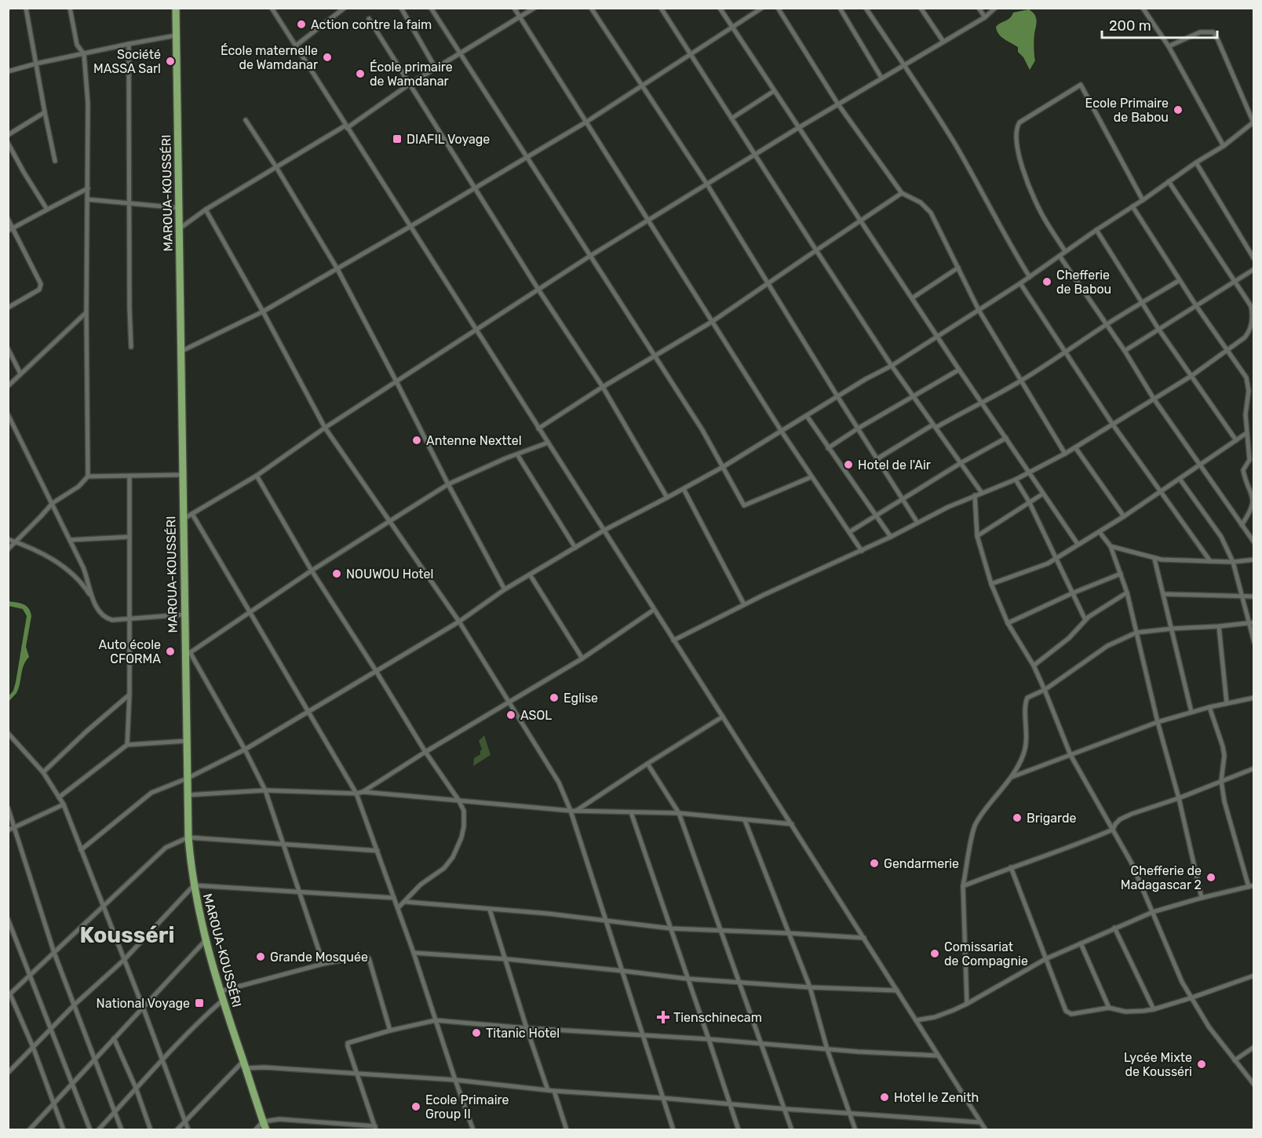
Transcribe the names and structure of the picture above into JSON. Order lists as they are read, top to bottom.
{
  "streets": {
    "highway": ["MAROUA-KOUSSÉRI"]
  },
  "districts": ["Kousséri"],
  "places": {
    "other": [
      "Action contre la faim",
      "École maternelle de Wamdanar",
      "Société MASSA Sarl",
      "École primaire de Wamdanar",
      "Ecole Primaire de Babou",
      "Chefferie de Babou",
      "Antenne Nexttel",
      "Hotel de l'Air",
      "NOUWOU Hotel",
      "Auto école CFORMA",
      "Eglise",
      "ASOL",
      "Brigarde",
      "Gendarmerie",
      "Chefferie de Madagascar 2",
      "Comissariat de Compagnie",
      "Grande Mosquée",
      "Titanic Hotel",
      "Lycée Mixte de Kousséri",
      "Hotel le Zenith",
      "Ecole Primaire Group II"
    ],
    "transit": ["DIAFIL Voyage", "National Voyage"],
    "health": ["Tienschinecam"]
  },
  "scale_bar": "200 m"
}
